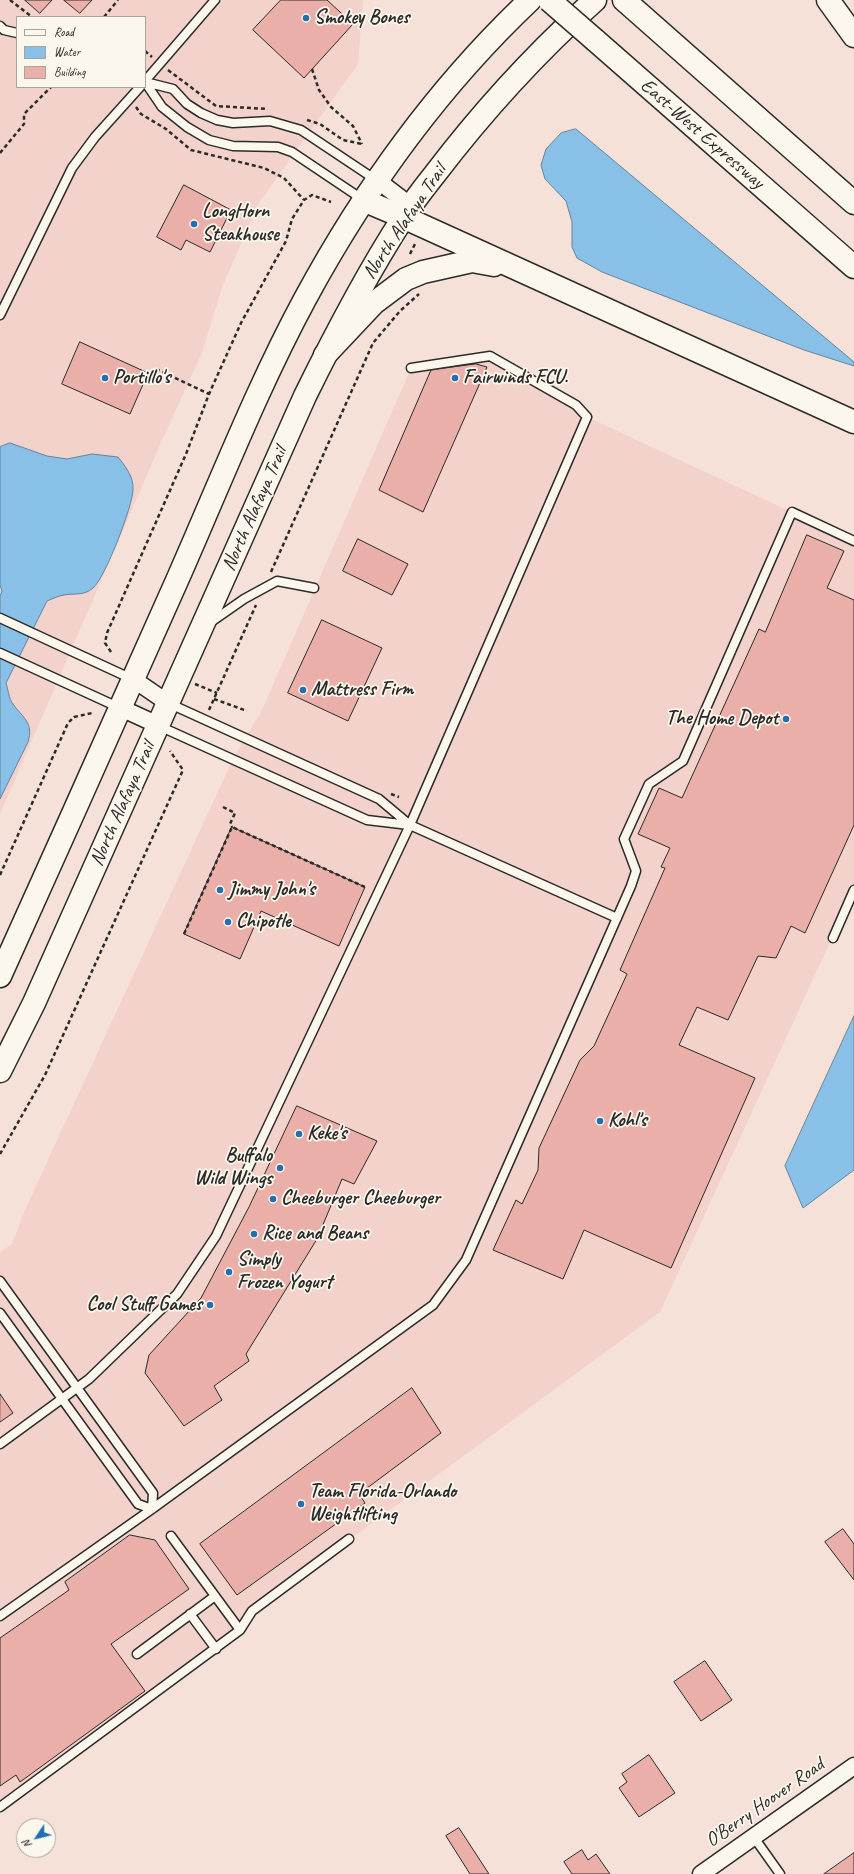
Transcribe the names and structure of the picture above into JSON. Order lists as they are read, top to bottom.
{
  "streets": {
    "main road": ["East-West Expressway", "North Alafaya Trail"],
    "street": ["O'Berry Hoover Road"]
  },
  "places": [
    "Smokey Bones",
    "LongHorn Steakhouse",
    "Portillo's",
    "Fairwinds FCU.",
    "Mattress Firm",
    "The Home Depot",
    "Jimmy John's",
    "Chipotle",
    "Kohl's",
    "Keke's",
    "Buffalo Wild Wings",
    "Cheeburger Cheeburger",
    "Rice and Beans",
    "Simply Frozen Yogurt",
    "Cool Stuff Games",
    "Team Florida-Orlando Weightlifting"
  ],
  "legend": ["Road", "Water", "Building"],
  "north": "bottom left"
}
